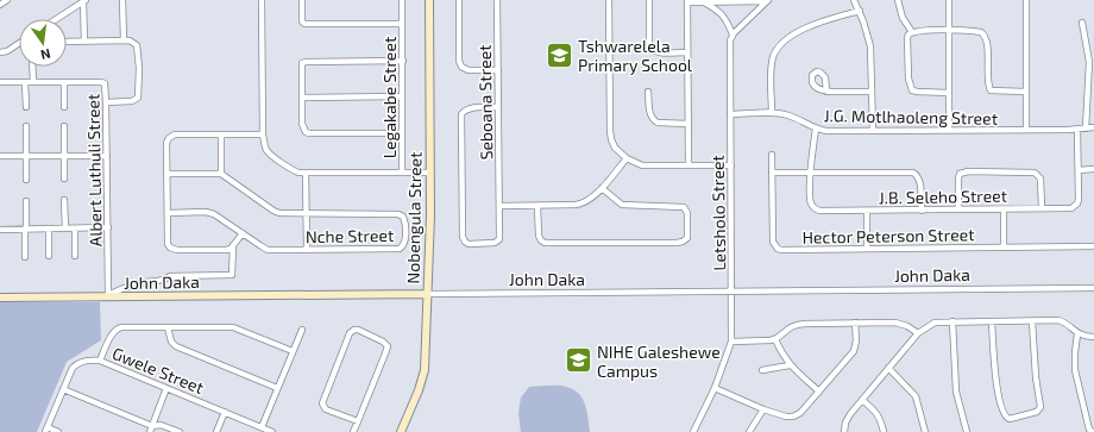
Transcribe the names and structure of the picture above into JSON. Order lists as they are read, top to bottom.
{
  "streets": {
    "street": [
      "Legakabe Street",
      "Seboana Street",
      "J.G. Motlhaoleng Street",
      "Albert Luthuli Street",
      "J.B. Seleho Street",
      "Letsholo Street",
      "Nobengula Street",
      "Nche Street",
      "Hector Peterson Street",
      "John Daka",
      "Gwele Street"
    ]
  },
  "crossings": [
    ["J.G. Motlhaoleng Street", "J.B. Seleho Street"],
    ["J.G. Motlhaoleng Street", "Letsholo Street"],
    ["Albert Luthuli Street", "John Daka"],
    ["Letsholo Street", "John Daka"],
    ["Nobengula Street", "John Daka"]
  ],
  "places": {
    "school or university": ["Tshwarelela Primary School", "NIHE Galeshewe Campus"]
  },
  "north": "bottom"
}
